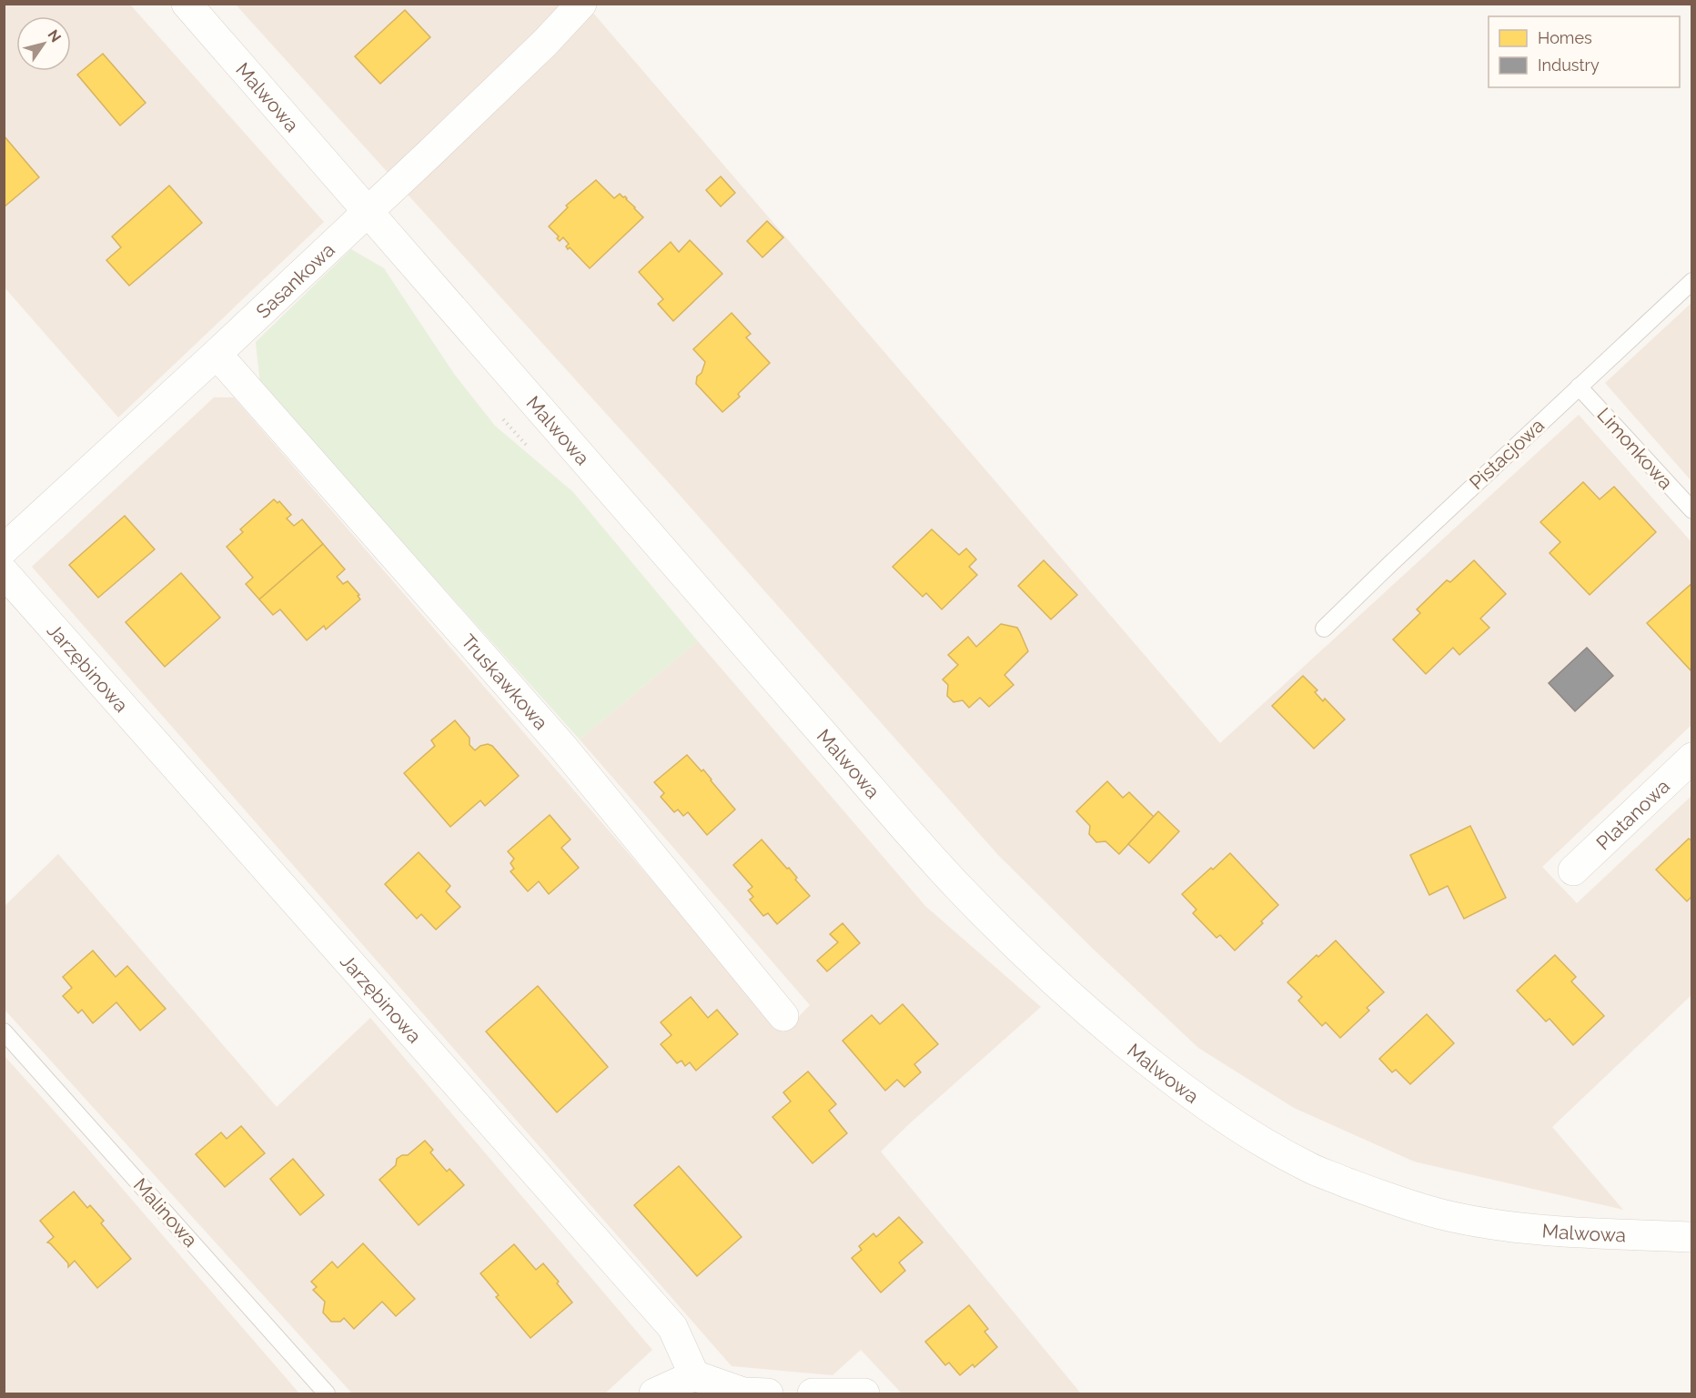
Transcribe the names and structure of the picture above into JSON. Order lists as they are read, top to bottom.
{
  "streets": {
    "street": [
      "Malwowa",
      "Sasankowa",
      "Jarzębinowa",
      "Truskawkowa",
      "Platanowa"
    ],
    "lane": ["Limonkowa", "Pistacjowa", "Malinowa"]
  },
  "crossings": [
    ["Malwowa", "Sasankowa"],
    ["Sasankowa", "Truskawkowa"],
    ["Limonkowa", "Pistacjowa"]
  ],
  "legend": ["Homes", "Industry"],
  "north": "top right"
}
